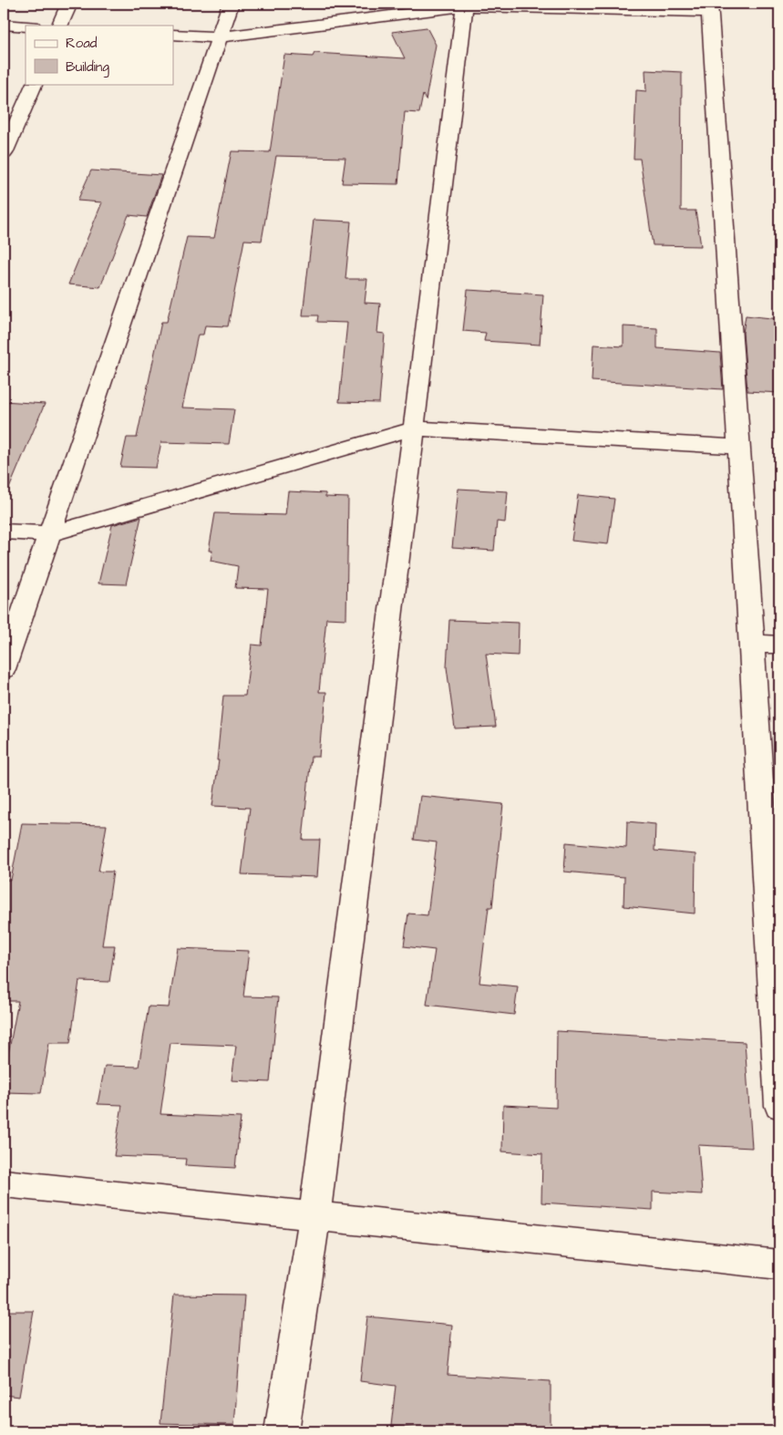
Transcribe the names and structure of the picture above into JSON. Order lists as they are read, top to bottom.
{
  "legend": ["Road", "Building"]
}
